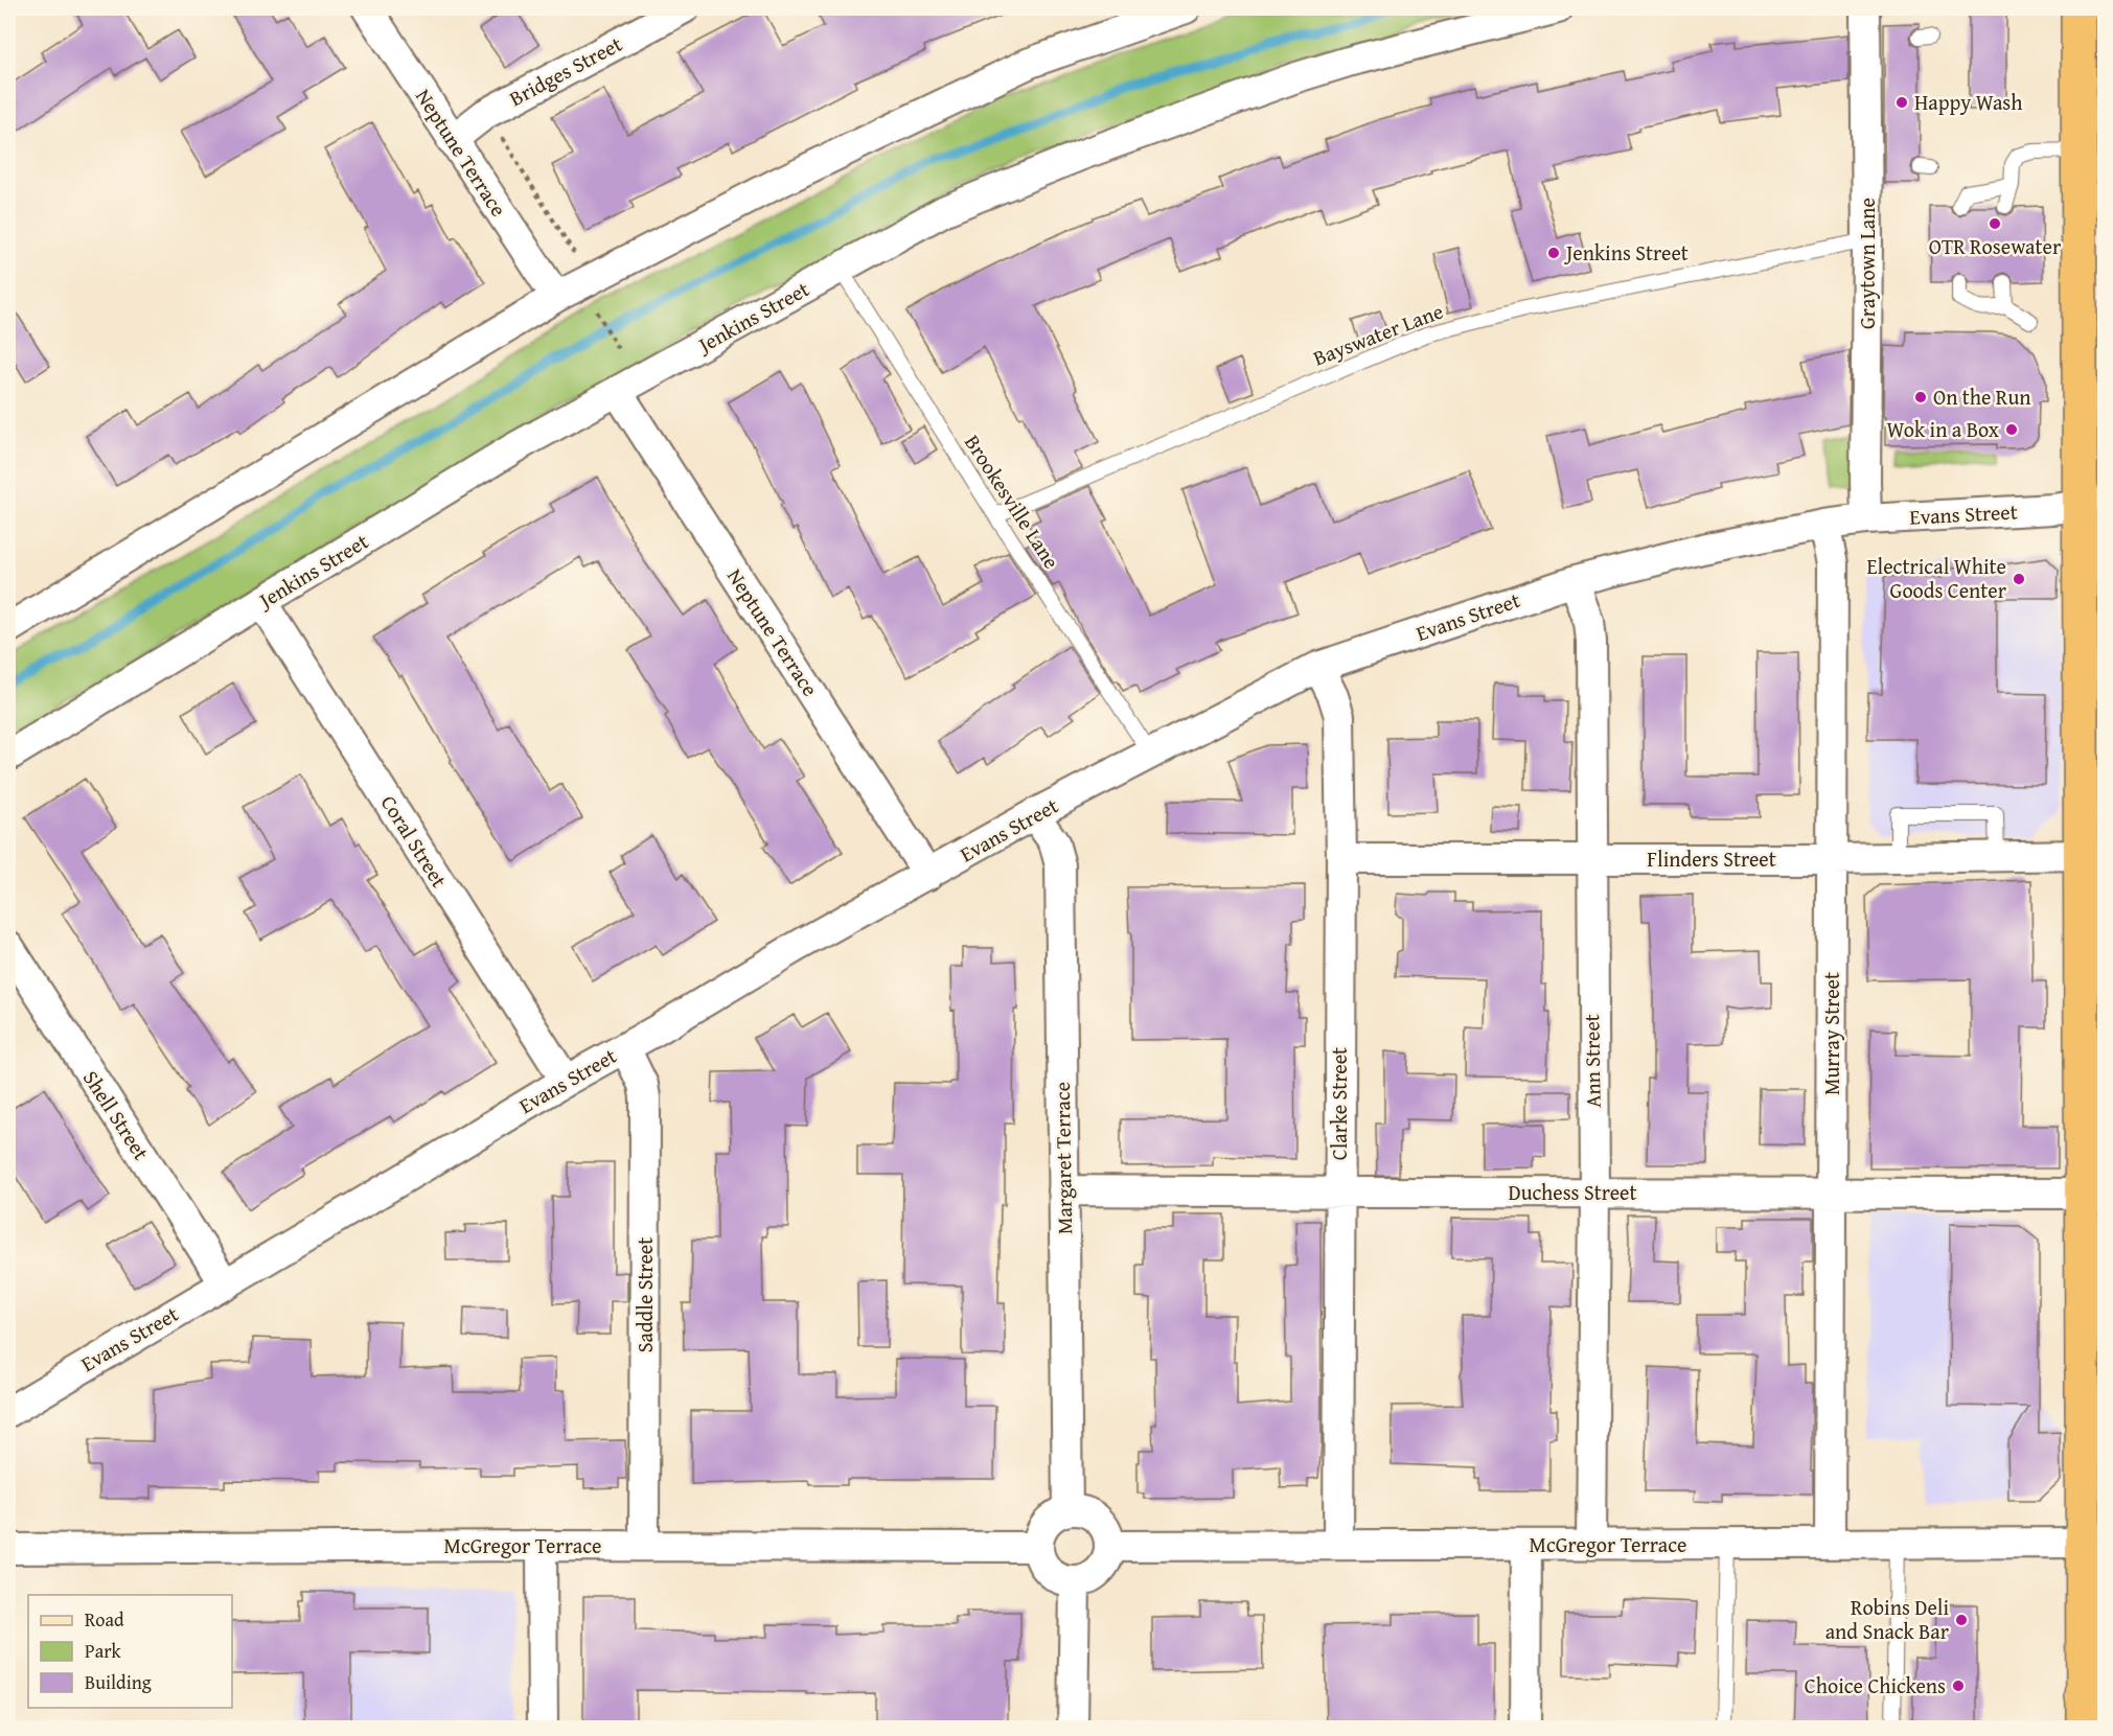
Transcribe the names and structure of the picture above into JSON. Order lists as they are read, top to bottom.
{
  "streets": {
    "street": [
      "Bridges Street",
      "Neptune Terrace",
      "Graytown Lane",
      "Jenkins Street",
      "Evans Street",
      "Coral Street",
      "Flinders Street",
      "Murray Street",
      "Ann Street",
      "Clarke Street",
      "Shell Street",
      "Margaret Terrace",
      "Duchess Street",
      "Saddle Street",
      "McGregor Terrace"
    ],
    "lane": ["Bayswater Lane", "Brookesville Lane"]
  },
  "crossings": [
    ["Bridges Street", "Neptune Terrace"],
    ["Neptune Terrace", "Jenkins Street"],
    ["Neptune Terrace", "Evans Street"],
    ["Graytown Lane", "Bayswater Lane"],
    ["Graytown Lane", "Evans Street"],
    ["Jenkins Street", "Brookesville Lane"],
    ["Jenkins Street", "Coral Street"],
    ["Bayswater Lane", "Brookesville Lane"],
    ["Brookesville Lane", "Evans Street"],
    ["Evans Street", "Coral Street"],
    ["Evans Street", "Murray Street"],
    ["Evans Street", "Ann Street"],
    ["Evans Street", "Clarke Street"],
    ["Evans Street", "Shell Street"],
    ["Evans Street", "Margaret Terrace"],
    ["Evans Street", "Saddle Street"],
    ["Flinders Street", "Murray Street"],
    ["Flinders Street", "Ann Street"],
    ["Flinders Street", "Clarke Street"],
    ["Murray Street", "Duchess Street"],
    ["Murray Street", "McGregor Terrace"],
    ["Ann Street", "Duchess Street"],
    ["Ann Street", "McGregor Terrace"],
    ["Clarke Street", "Duchess Street"],
    ["Clarke Street", "McGregor Terrace"],
    ["Margaret Terrace", "Duchess Street"],
    ["Margaret Terrace", "McGregor Terrace"],
    ["Saddle Street", "McGregor Terrace"]
  ],
  "places": [
    "Happy Wash",
    "OTR Rosewater",
    "Jenkins Street",
    "On the Run",
    "Wok in a Box",
    "Electrical White Goods Center",
    "Robins Deli and Snack Bar",
    "Choice Chickens"
  ],
  "legend": ["Road", "Park", "Building"]
}
